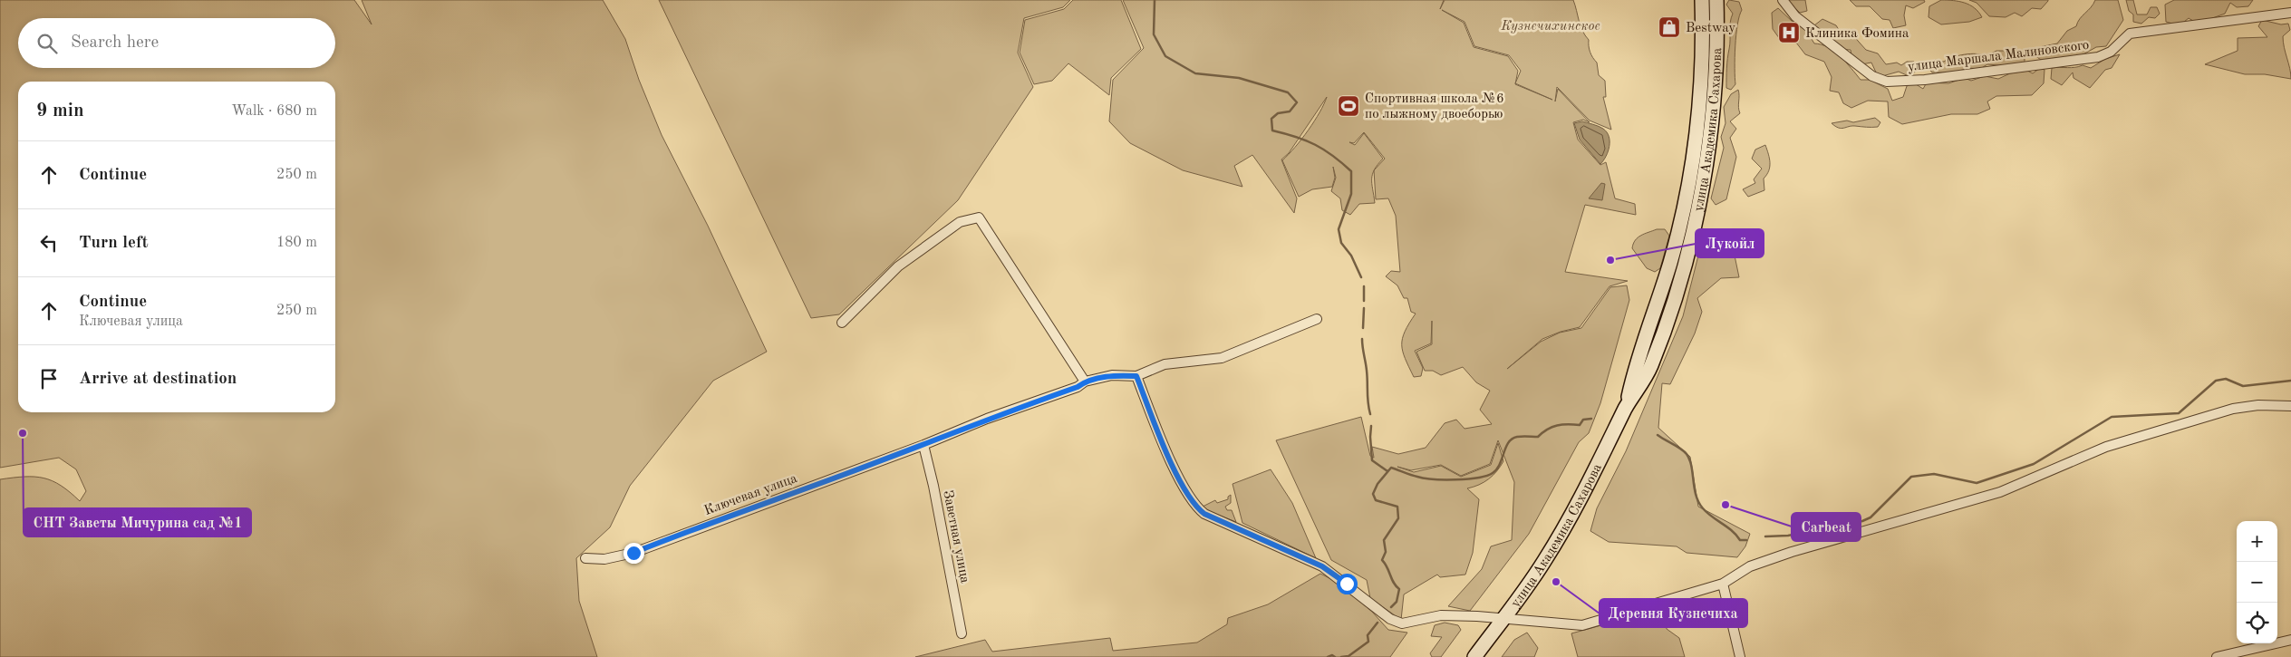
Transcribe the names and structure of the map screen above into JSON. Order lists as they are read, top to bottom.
{
  "streets": {
    "main road": ["улица Академика Сахарова"],
    "street": ["улица Маршала Малиновского", "Ключевая улица", "Заветная улица"]
  },
  "crossings": [
    ["Ключевая улица", "Заветная улица"]
  ],
  "parks": ["Кузнечихинское"],
  "places": {
    "shop": ["Bestway"],
    "hospital": ["Клиника Фомина"],
    "sports": ["Спортивная школа №6 по лыжному двоеборью"],
    "other": [
      "Лукойл",
      "СНТ Заветы Мичурина сад №1",
      "Carbeat",
      "Деревня Кузнечиха"
    ]
  },
  "page": {
    "search": "Search here",
    "heading": ["9 min", "Walk · 680 m"],
    "list": [
      ["Continue", "250 m"],
      ["Turn left", "180 m"],
      ["Continue", "Ключевая улица", "250 m"],
      "Arrive at destination"
    ],
    "map_buttons": ["+", "−"]
  }
}
